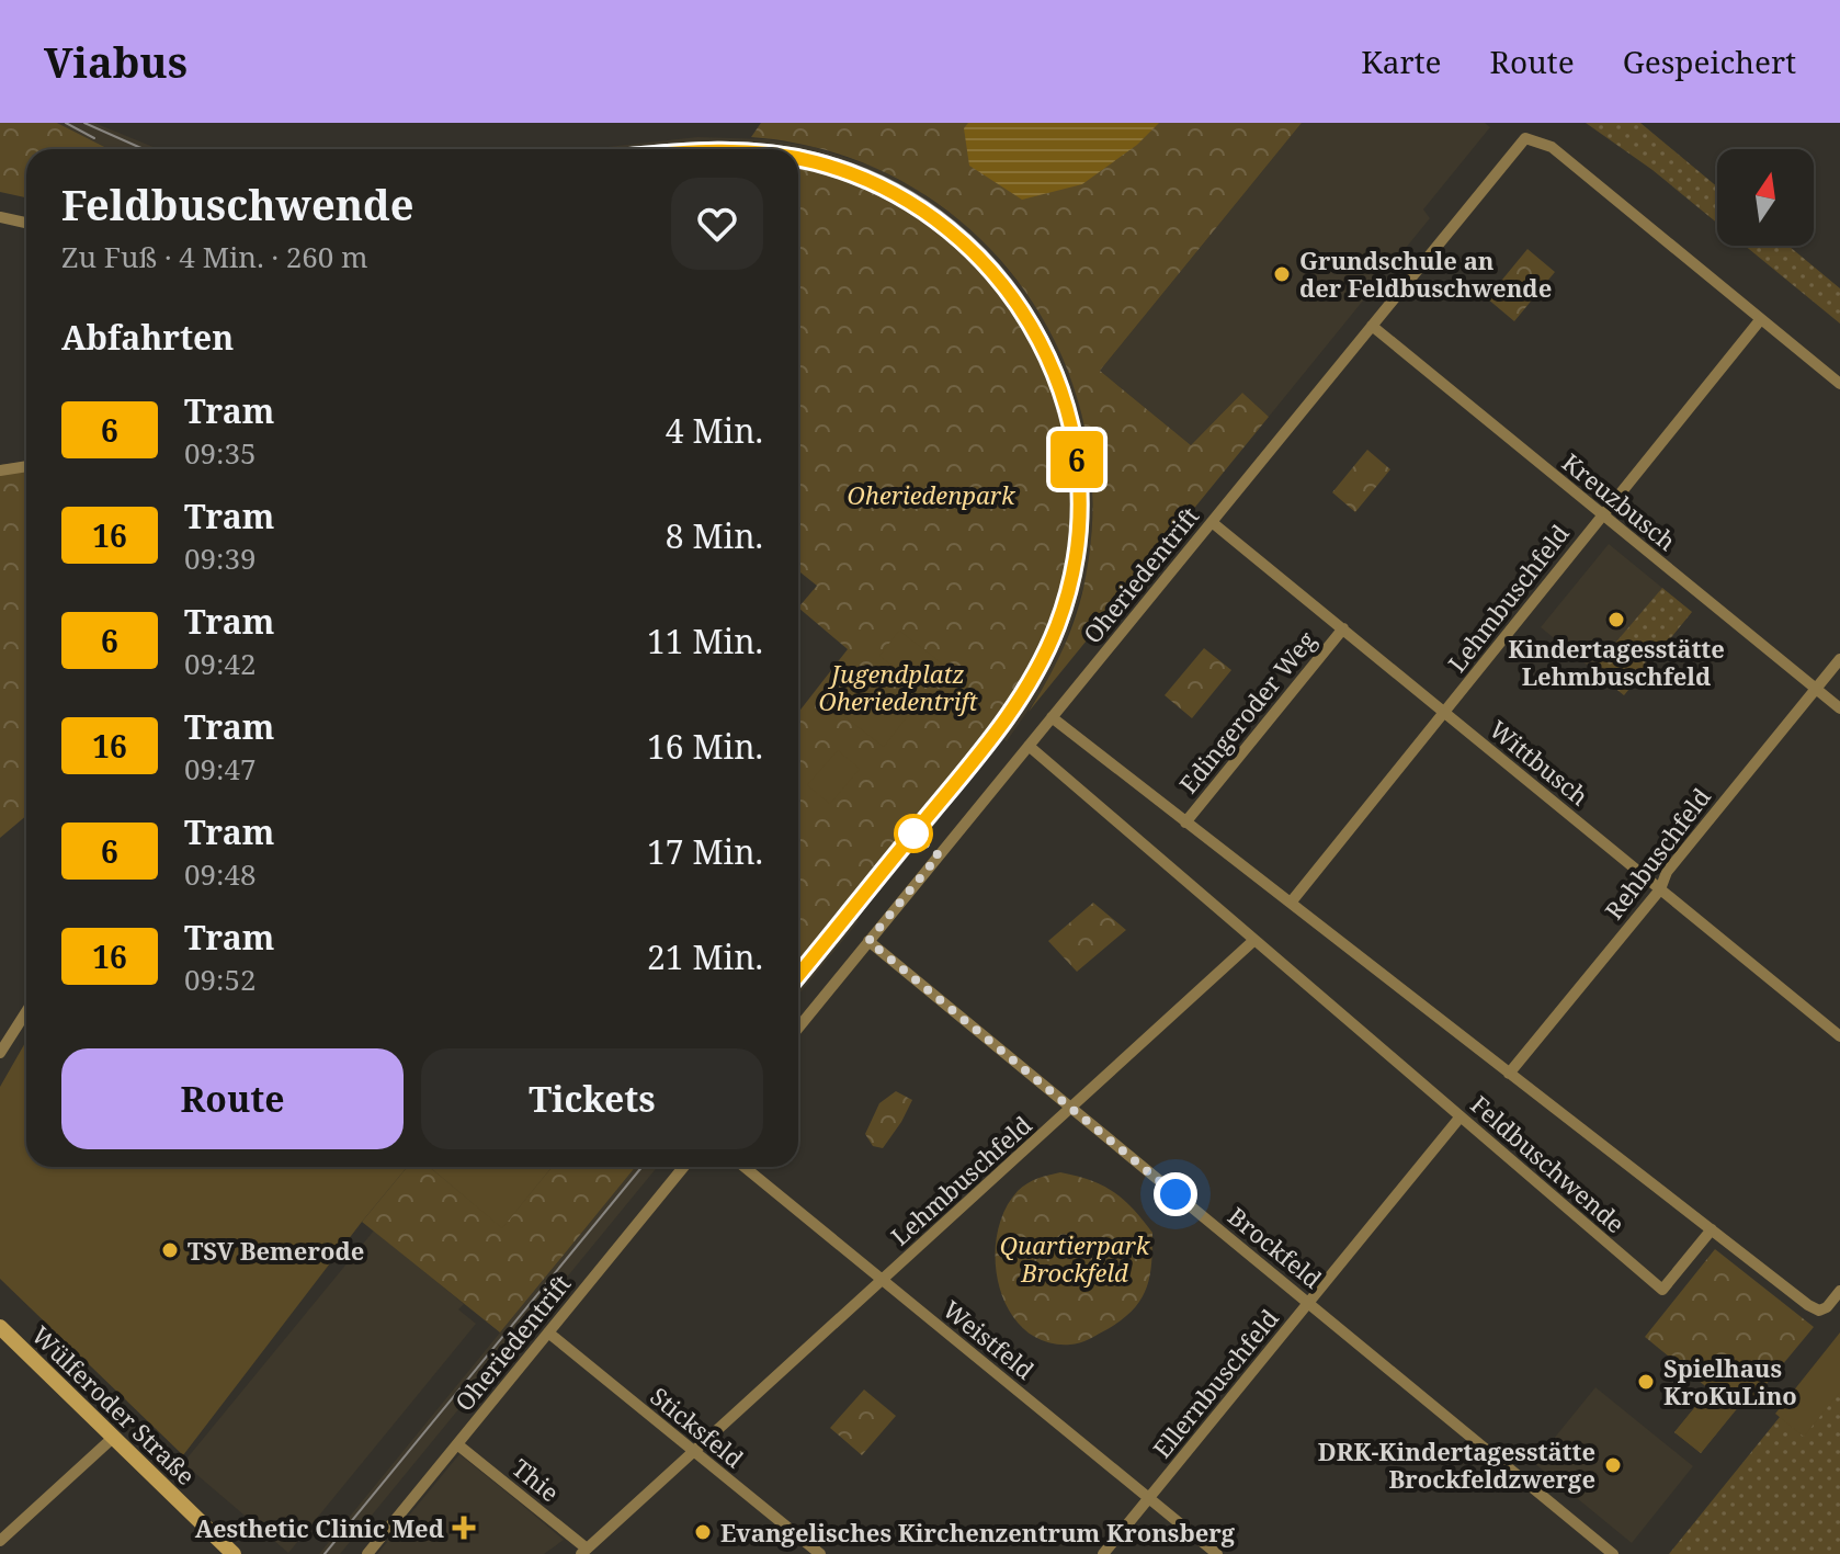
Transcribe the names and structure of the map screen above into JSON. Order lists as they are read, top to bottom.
{
  "streets": {
    "main road": ["Wülferoder Straße"],
    "street": [
      "Kreuzbusch",
      "Oheriedentrift",
      "Lehmbuschfeld",
      "Edingeroder Weg",
      "Wittbusch",
      "Rehbuschfeld",
      "Feldbuschwende",
      "Brockfeld",
      "Weistfeld",
      "Ellernbuschfeld",
      "Sticksfeld",
      "Thie"
    ]
  },
  "crossings": [
    ["Kreuzbusch", "Oheriedentrift"],
    ["Kreuzbusch", "Lehmbuschfeld"],
    ["Kreuzbusch", "Rehbuschfeld"],
    ["Oheriedentrift", "Lehmbuschfeld"],
    ["Oheriedentrift", "Wittbusch"],
    ["Oheriedentrift", "Feldbuschwende"],
    ["Oheriedentrift", "Brockfeld"],
    ["Oheriedentrift", "Sticksfeld"],
    ["Oheriedentrift", "Thie"],
    ["Lehmbuschfeld", "Wittbusch"],
    ["Lehmbuschfeld", "Feldbuschwende"],
    ["Lehmbuschfeld", "Brockfeld"],
    ["Lehmbuschfeld", "Weistfeld"],
    ["Lehmbuschfeld", "Sticksfeld"],
    ["Lehmbuschfeld", "Thie"],
    ["Edingeroder Weg", "Wittbusch"],
    ["Edingeroder Weg", "Feldbuschwende"],
    ["Wittbusch", "Rehbuschfeld"],
    ["Rehbuschfeld", "Feldbuschwende"],
    ["Feldbuschwende", "Ellernbuschfeld"],
    ["Brockfeld", "Ellernbuschfeld"],
    ["Weistfeld", "Ellernbuschfeld"],
    ["Sticksfeld", "Thie"]
  ],
  "parks": ["Oheriedenpark", "Jugendplatz Oheriedentrift", "Quartierpark Brockfeld"],
  "places": {
    "other": [
      "Grundschule an der Feldbuschwende",
      "Kindertagesstätte Lehmbuschfeld",
      "TSV Bemerode",
      "Spielhaus KroKuLino",
      "DRK-Kindertagesstätte Brockfeldzwerge",
      "Evangelisches Kirchenzentrum Kronsberg"
    ],
    "health": ["Aesthetic Clinic Med"]
  },
  "lines": ["tram line 6"],
  "north": "top",
  "page": {
    "header": "Viabus",
    "nav": ["Karte", "Route", "Gespeichert"],
    "on_map": "6",
    "heading": [
      ["Feldbuschwende", "Zu Fuß · 4 Min. · 260 m"],
      "Abfahrten"
    ],
    "list": [
      {
        "mark": "6",
        "name": "Tram",
        "note": "09:35",
        "value": "4 Min."
      },
      {
        "mark": "16",
        "name": "Tram",
        "note": "09:39",
        "value": "8 Min."
      },
      {
        "mark": "6",
        "name": "Tram",
        "note": "09:42",
        "value": "11 Min."
      },
      {
        "mark": "16",
        "name": "Tram",
        "note": "09:47",
        "value": "16 Min."
      },
      {
        "mark": "6",
        "name": "Tram",
        "note": "09:48",
        "value": "17 Min."
      },
      {
        "mark": "16",
        "name": "Tram",
        "note": "09:52",
        "value": "21 Min."
      }
    ],
    "buttons": ["Route", "Tickets"]
  }
}
